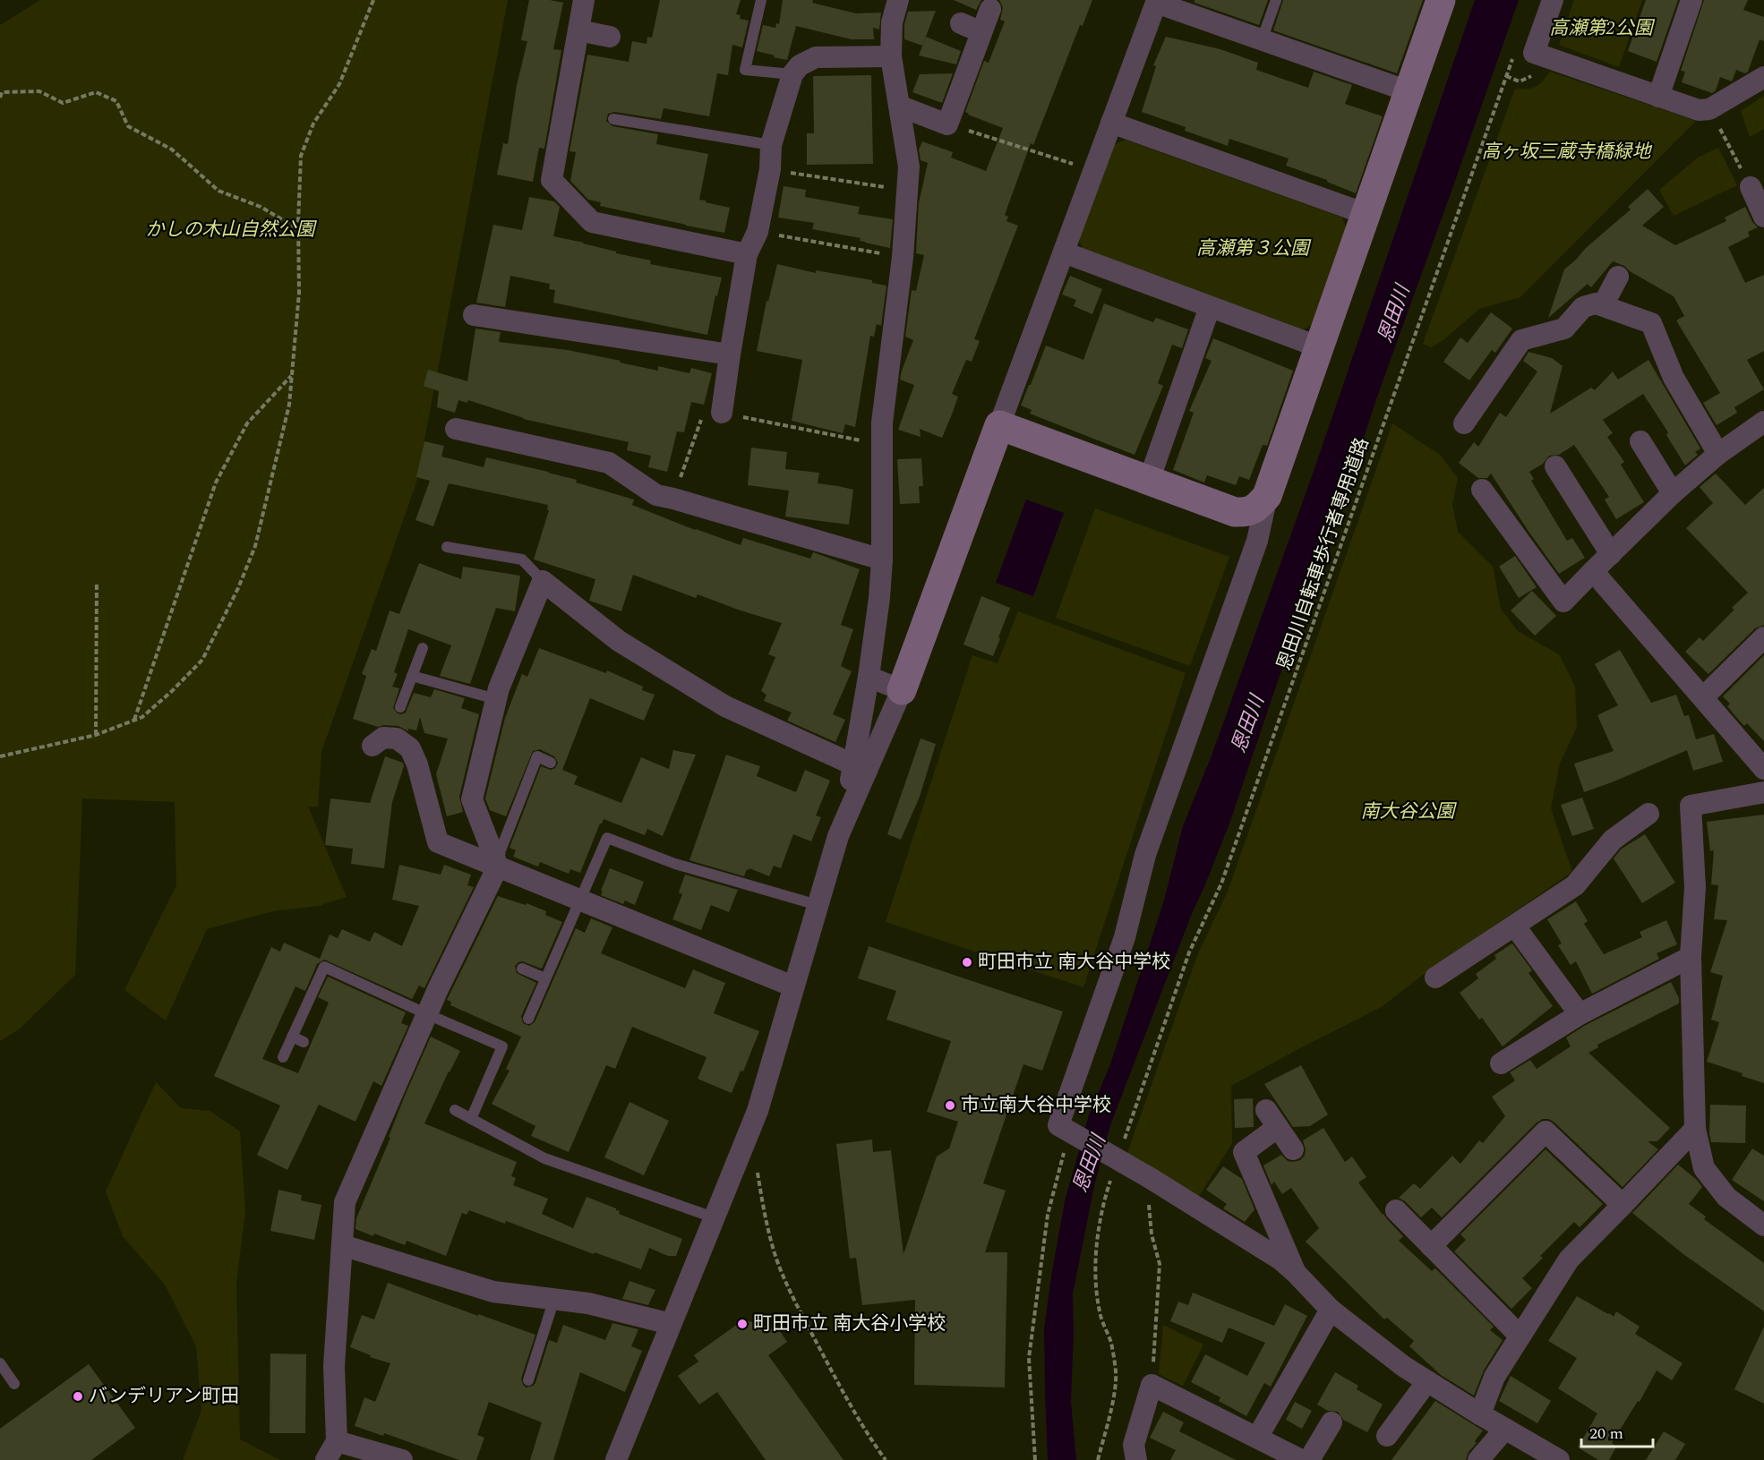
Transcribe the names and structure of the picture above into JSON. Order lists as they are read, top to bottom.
{
  "streets": {
    "path": ["恩田川自転車歩行者専用道路"]
  },
  "water": ["恩田川"],
  "parks": [
    "高瀬第2公園",
    "高ヶ坂三蔵寺橋緑地",
    "かしの木山自然公園",
    "高瀬第３公園",
    "南大谷公園"
  ],
  "places": [
    "町田市立 南大谷中学校",
    "市立南大谷中学校",
    "町田市立 南大谷小学校",
    "バンデリアン町田"
  ],
  "scale_bar": "20 m"
}
